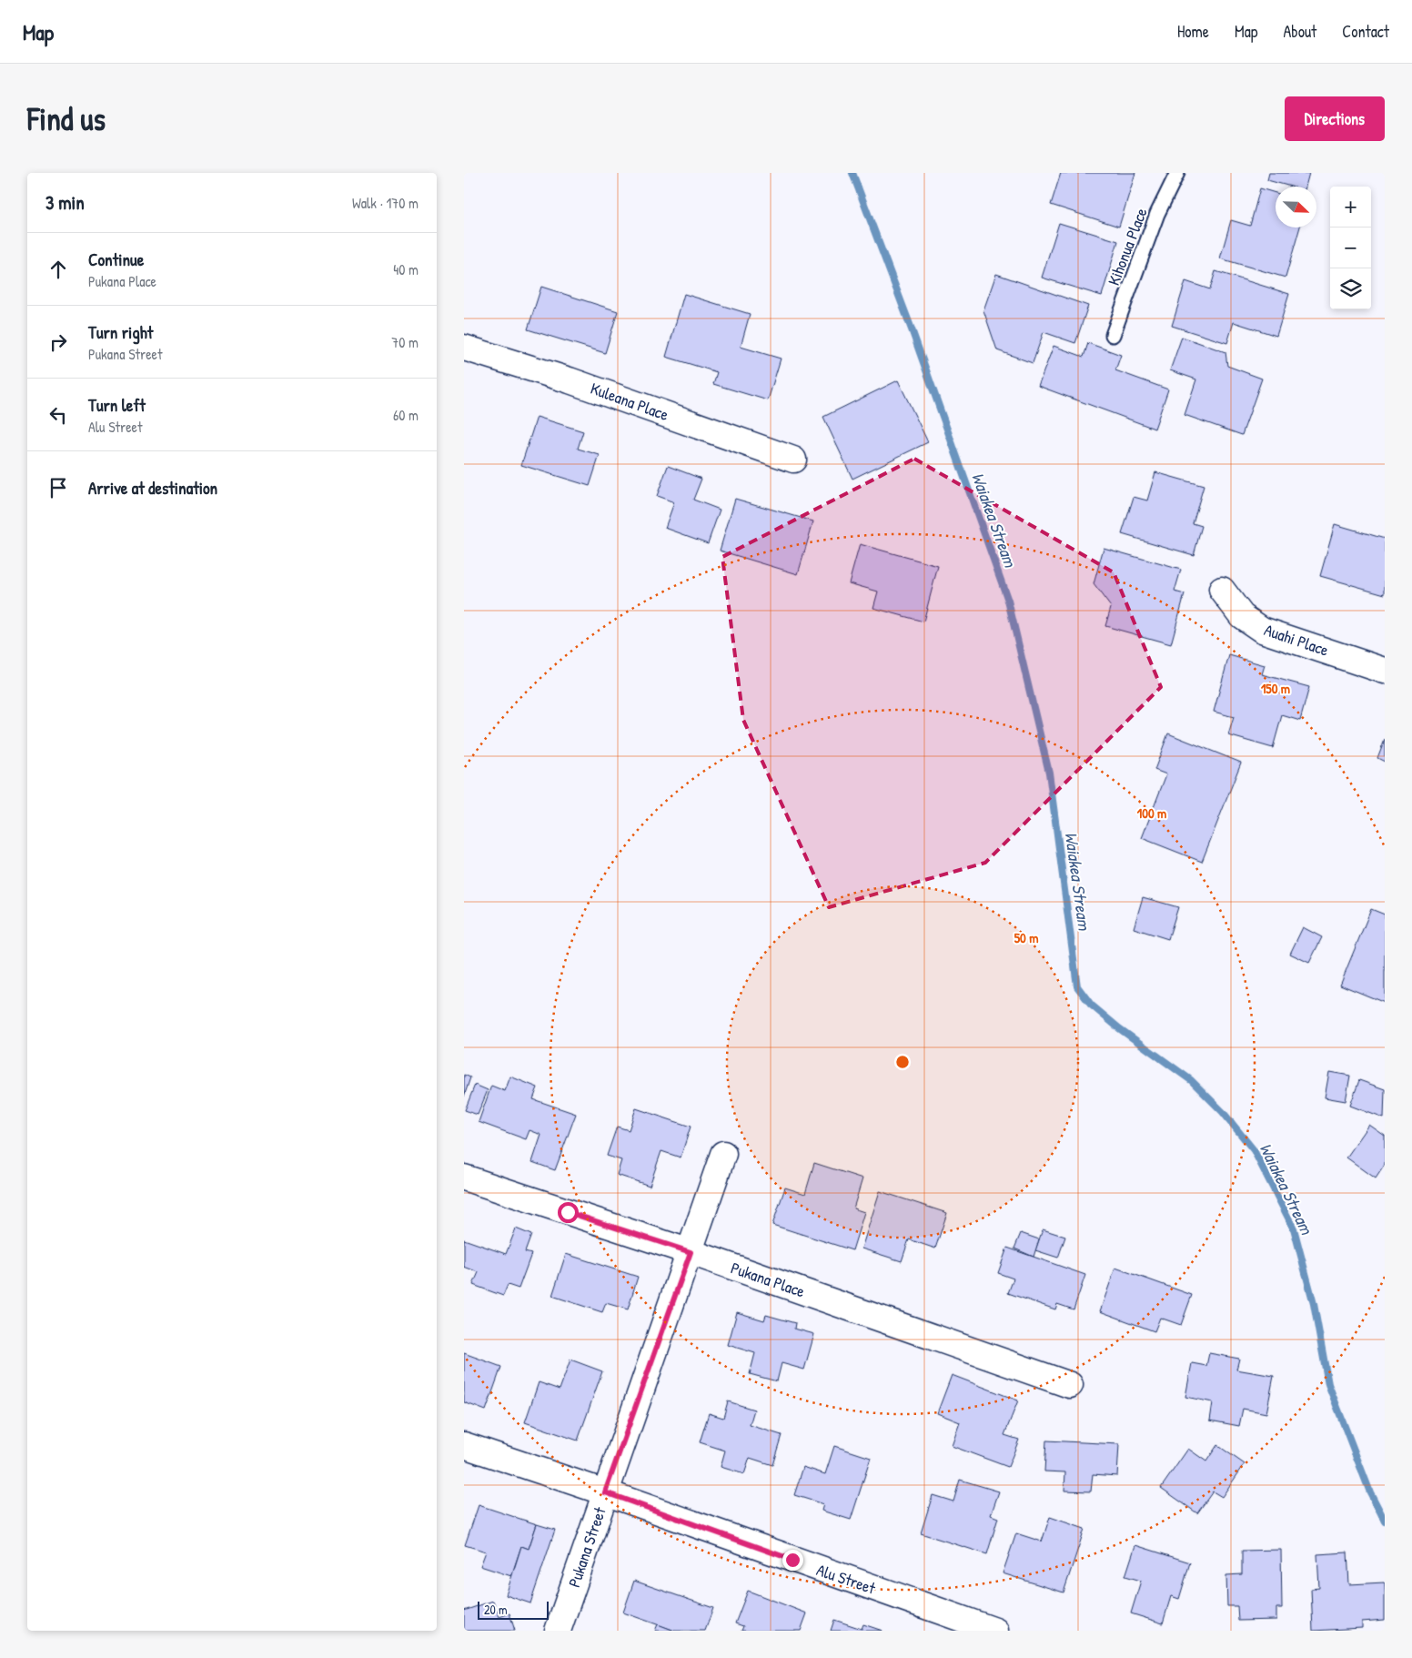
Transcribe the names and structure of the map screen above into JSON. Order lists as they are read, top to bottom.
{
  "streets": {
    "street": [
      "Kuleana Place",
      "Auahi Place",
      "Pukana Place",
      "Pukana Street",
      "Alu Street"
    ],
    "lane": ["Kihonua Place"]
  },
  "crossings": [
    ["Pukana Place", "Pukana Street"],
    ["Pukana Street", "Alu Street"]
  ],
  "water": ["Waiakea Stream"],
  "scale_bar": "20 m",
  "north": "bottom right",
  "page": {
    "header": "Map",
    "nav": [
      "Home",
      "Map",
      "About",
      "Contact"
    ],
    "buttons": "Directions",
    "title": "Find us",
    "heading": ["3 min", "Walk · 170 m"],
    "map_buttons": ["+", "−"],
    "list": [
      ["Continue", "Pukana Place", "40 m"],
      ["Turn right", "Pukana Street", "70 m"],
      ["Turn left", "Alu Street", "60 m"],
      "Arrive at destination"
    ],
    "scale": "20 m"
  },
  "rings": ["150 m", "100 m", "50 m"]
}
